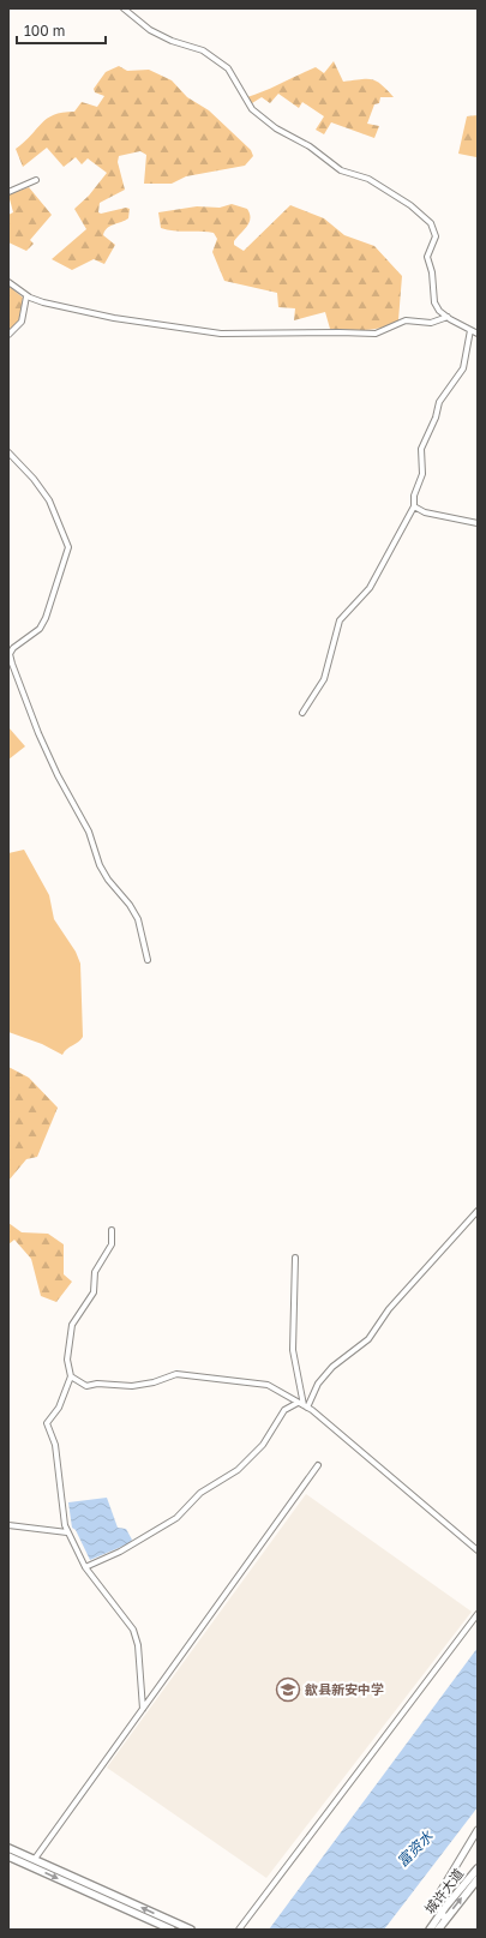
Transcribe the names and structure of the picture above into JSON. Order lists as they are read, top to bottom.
{
  "streets": {
    "main road": ["城许大道"]
  },
  "water": ["富资水"],
  "places": {
    "school or university": ["歙县新安中学"]
  },
  "scale_bar": "100 m"
}
